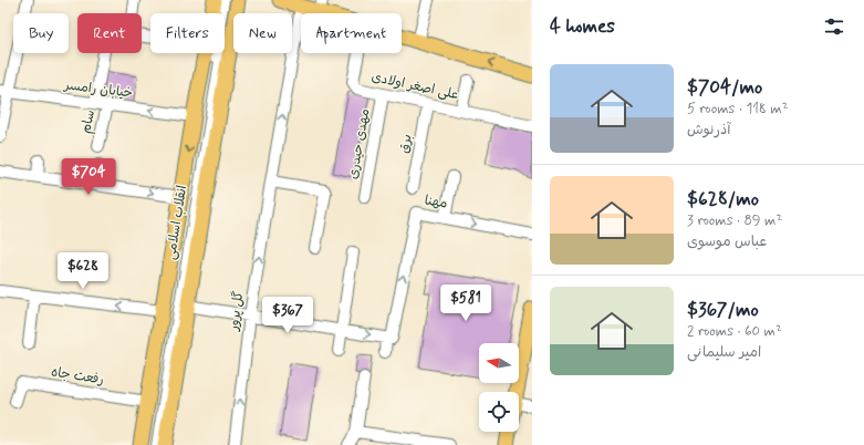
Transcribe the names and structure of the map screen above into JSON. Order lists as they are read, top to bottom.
{
  "streets": {
    "main road": ["انقلاب اسلامی"],
    "street": [
      "علی اصغر اولادی",
      "خیابان رامسر",
      "سام",
      "مهدی حیدری",
      "برق",
      "مهنا",
      "گل پرور",
      "رفعت جاه"
    ]
  },
  "crossings": [
    ["علی اصغر اولادی", "مهدی حیدری"],
    ["علی اصغر اولادی", "برق"],
    ["خیابان رامسر", "سام"],
    ["خیابان رامسر", "انقلاب اسلامی"],
    ["انقلاب اسلامی", "رفعت جاه"]
  ],
  "north": "left",
  "page": {
    "heading": "4 homes",
    "chip": [
      "Buy",
      "Rent",
      "Filters",
      "New",
      "Apartment"
    ],
    "list": [
      {
        "name": "$704/mo",
        "note": "5 rooms · 118 m² · آذرنوش"
      },
      {
        "name": "$628/mo",
        "note": "3 rooms · 89 m² · عباس موسوی"
      },
      {
        "name": "$367/mo",
        "note": "2 rooms · 60 m² · امیر سلیمانی"
      }
    ],
    "price": [
      "$704",
      "$628",
      "$581",
      "$367"
    ]
  }
}
